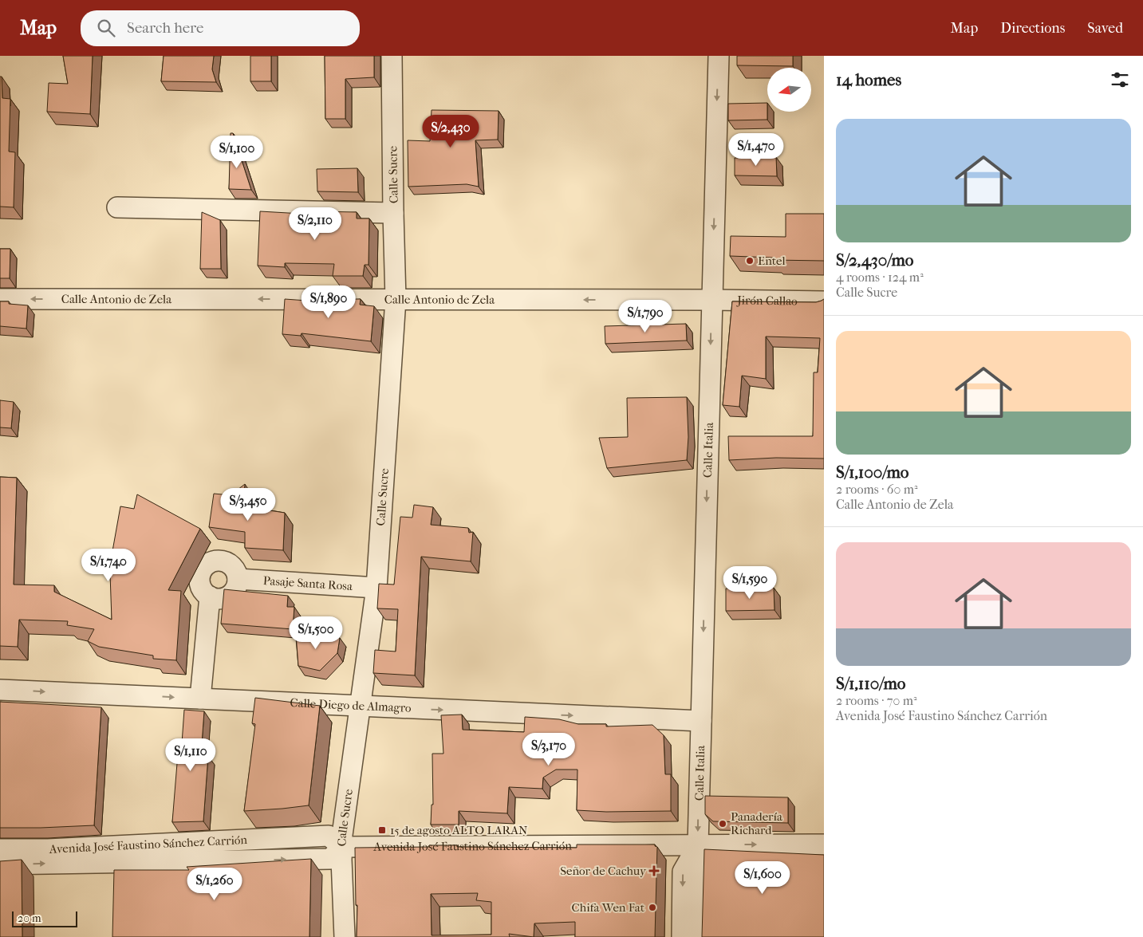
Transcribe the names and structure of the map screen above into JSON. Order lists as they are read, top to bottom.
{
  "streets": {
    "street": [
      "Calle Sucre",
      "Calle Antonio de Zela",
      "Jirón Callao",
      "Calle Italia",
      "Pasaje Santa Rosa",
      "Calle Diego de Almagro",
      "Avenida José Faustino Sánchez Carrión"
    ]
  },
  "crossings": [
    ["Calle Sucre", "Calle Antonio de Zela"],
    ["Calle Sucre", "Pasaje Santa Rosa"],
    ["Calle Sucre", "Calle Diego de Almagro"],
    ["Calle Sucre", "Avenida José Faustino Sánchez Carrión"],
    ["Calle Antonio de Zela", "Jirón Callao"],
    ["Calle Antonio de Zela", "Calle Italia"],
    ["Jirón Callao", "Calle Italia"],
    ["Calle Italia", "Calle Diego de Almagro"],
    ["Calle Italia", "Avenida José Faustino Sánchez Carrión"]
  ],
  "one_way": ["Calle Italia", "Calle Diego de Almagro"],
  "places": {
    "other": ["Entel", "Panadería Richard", "Chifa Wen Fat"],
    "transit": ["15 de agosto ALTO LARAN"],
    "health": ["Señor de Cachuy"]
  },
  "scale_bar": "20 m",
  "north": "left",
  "page": {
    "header": "Map",
    "search": "Search here",
    "nav": ["Map", "Directions", "Saved"],
    "heading": "14 homes",
    "list": [
      {
        "name": "S/2,430/mo",
        "note": "4 rooms · 124 m² · Calle Sucre"
      },
      {
        "name": "S/1,100/mo",
        "note": "2 rooms · 60 m² · Calle Antonio de Zela"
      },
      {
        "name": "S/1,110/mo",
        "note": "2 rooms · 70 m² · Avenida José Faustino Sánchez Carrión"
      }
    ],
    "price": [
      "S/2,430",
      "S/1,470",
      "S/1,100",
      "S/2,110",
      "S/1,890",
      "S/1,790",
      "S/3,450",
      "S/1,740",
      "S/1,590",
      "S/1,500",
      "S/3,170",
      "S/1,110",
      "S/1,600",
      "S/1,260"
    ],
    "scale": "20 m"
  }
}
